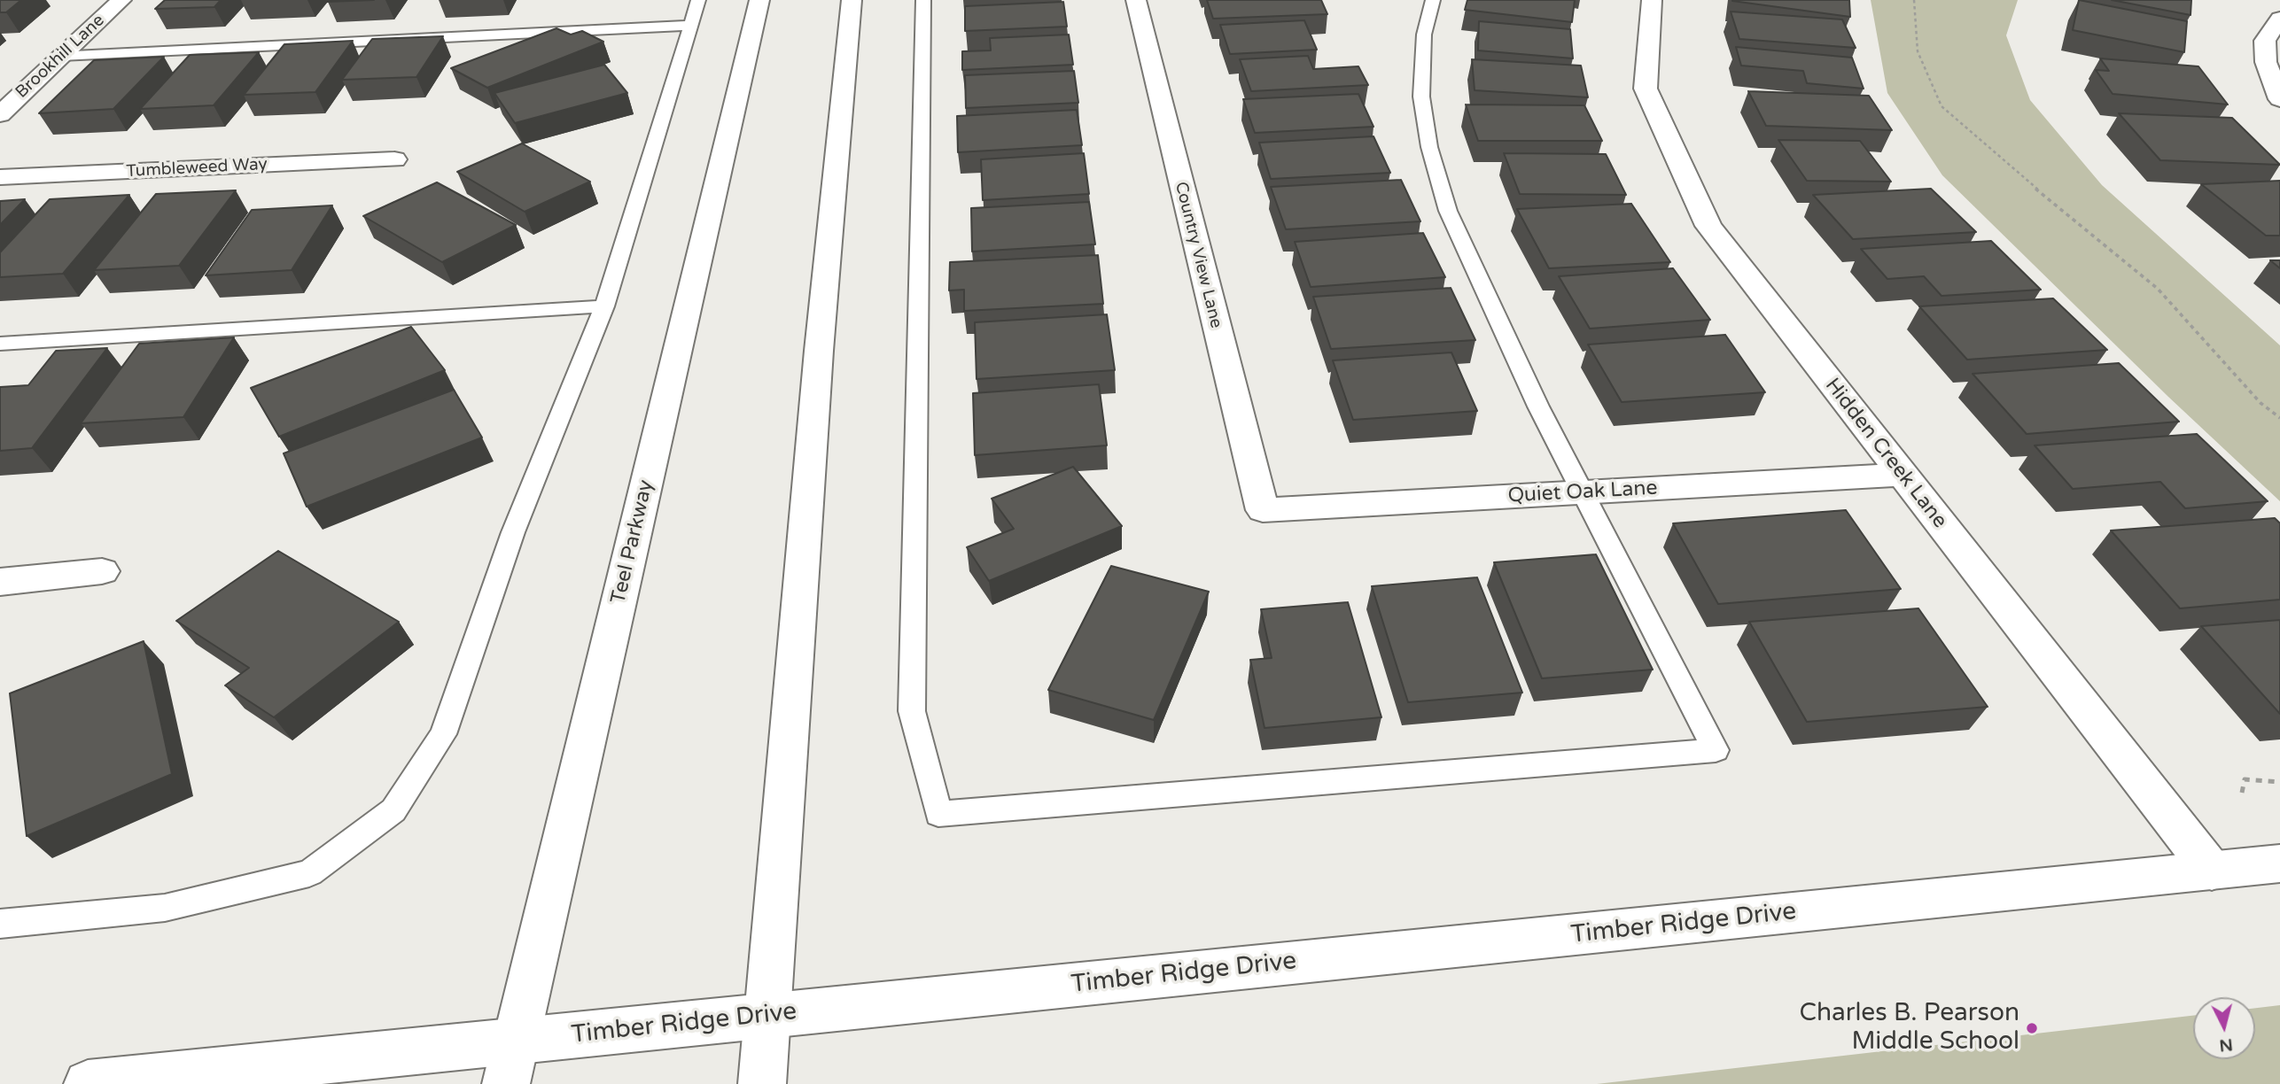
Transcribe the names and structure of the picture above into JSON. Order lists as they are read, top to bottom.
{
  "streets": {
    "street": [
      "Brookhill Lane",
      "Tumbleweed Way",
      "Country View Lane",
      "Hidden Creek Lane",
      "Quiet Oak Lane",
      "Teel Parkway",
      "Timber Ridge Drive"
    ]
  },
  "crossings": [
    ["Country View Lane", "Quiet Oak Lane"],
    ["Hidden Creek Lane", "Quiet Oak Lane"],
    ["Hidden Creek Lane", "Timber Ridge Drive"],
    ["Teel Parkway", "Timber Ridge Drive"]
  ],
  "places": ["Charles B. Pearson Middle School"],
  "north": "bottom"
}
